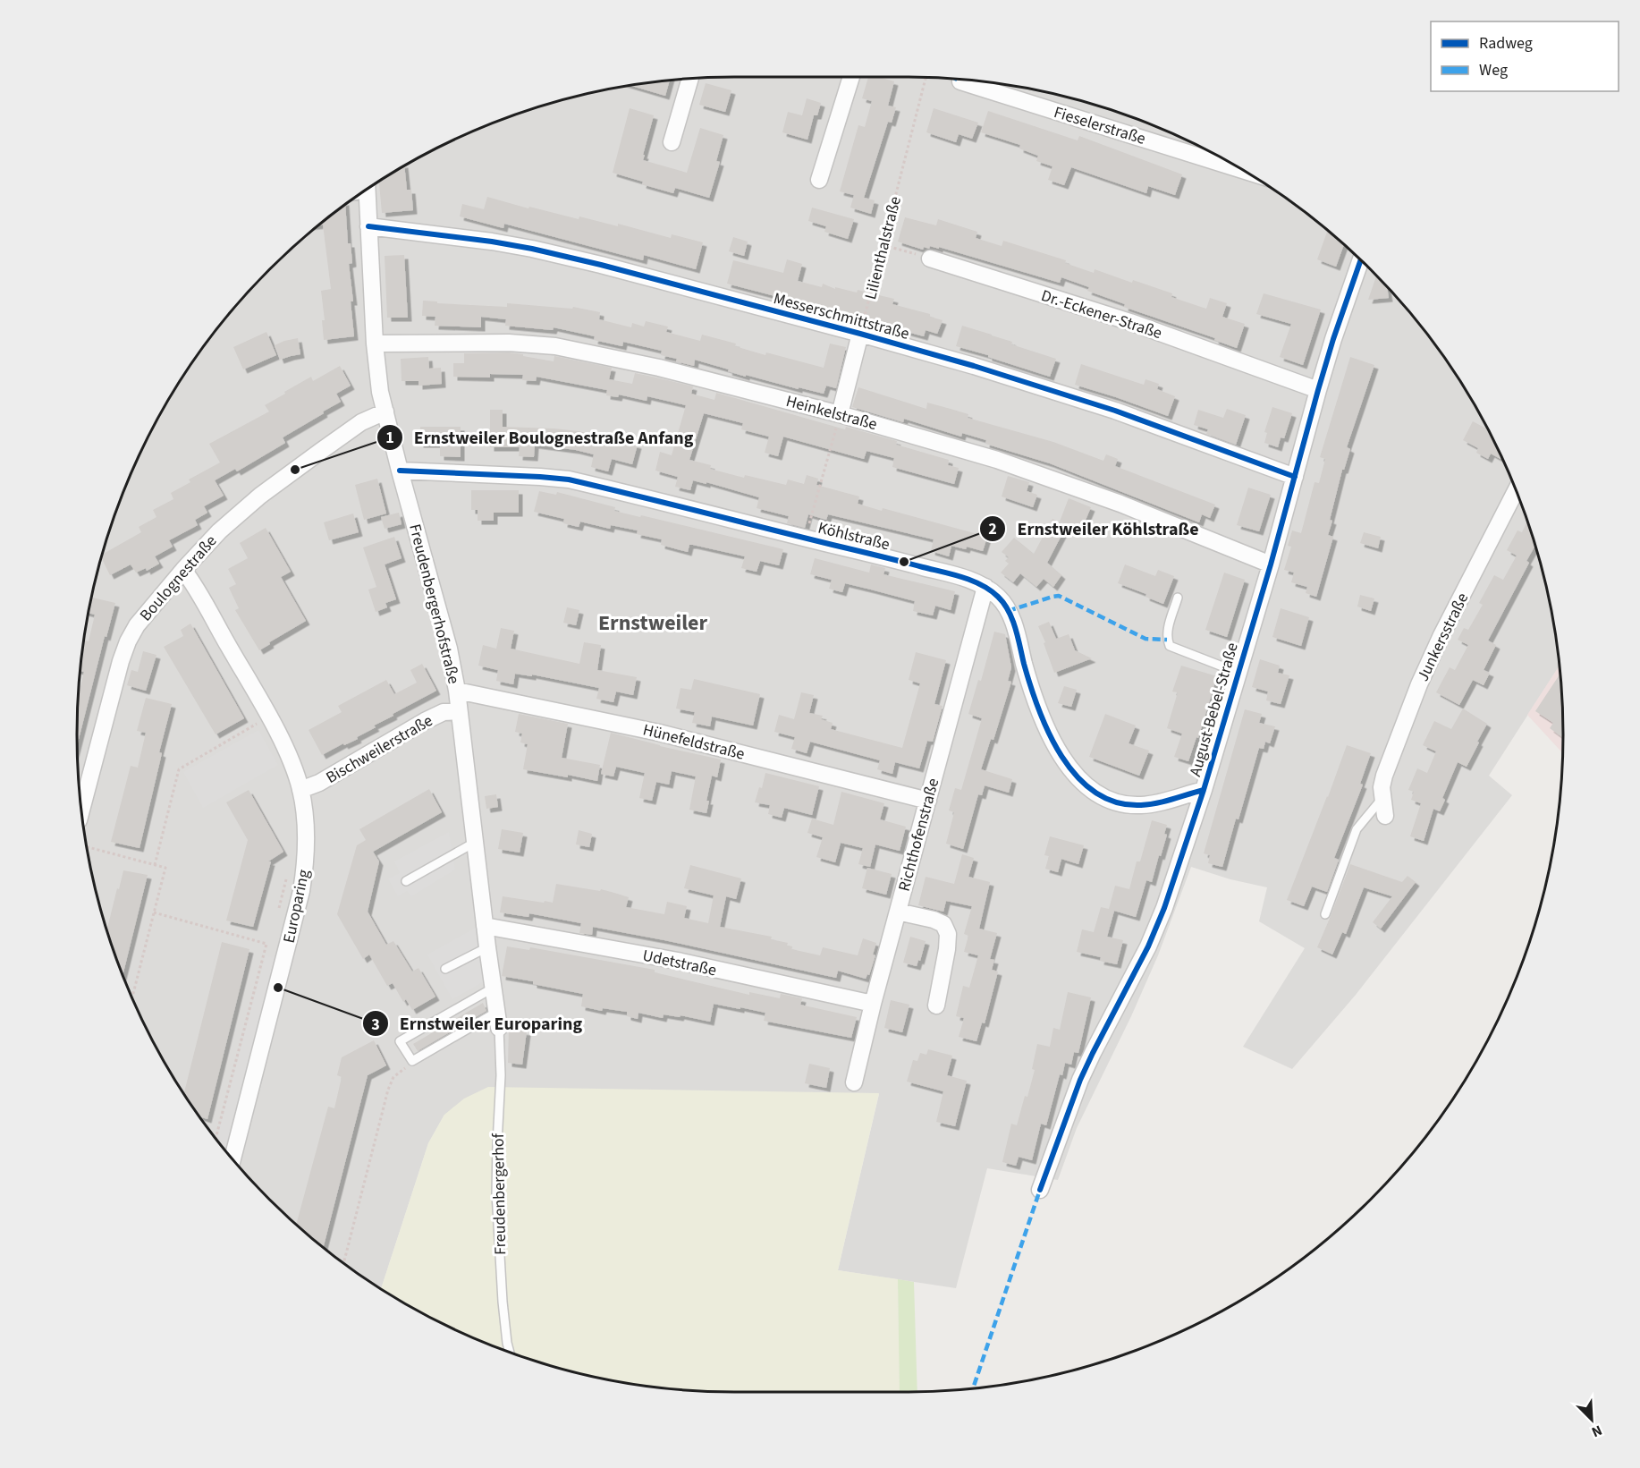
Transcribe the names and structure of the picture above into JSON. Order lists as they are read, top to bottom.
{
  "streets": {
    "street": [
      "Fieselerstraße",
      "Dr.-Eckener-Straße",
      "Messerschmittstraße",
      "Heinkelstraße",
      "Köhlstraße",
      "Boulognestraße",
      "Freudenbergerhofstraße",
      "Junkersstraße",
      "August-Bebel-Straße",
      "Hünefeldstraße",
      "Bischweilerstraße",
      "Richthofenstraße",
      "Europaring",
      "Udetstraße"
    ],
    "lane": ["Freudenbergerhof"],
    "path": ["Lilienthalstraße"]
  },
  "crossings": [
    ["Lilienthalstraße", "Messerschmittstraße"],
    ["Dr.-Eckener-Straße", "August-Bebel-Straße"],
    ["Messerschmittstraße", "Freudenbergerhofstraße"],
    ["Messerschmittstraße", "August-Bebel-Straße"],
    ["Heinkelstraße", "Freudenbergerhofstraße"],
    ["Heinkelstraße", "August-Bebel-Straße"],
    ["Köhlstraße", "Freudenbergerhofstraße"],
    ["Köhlstraße", "August-Bebel-Straße"],
    ["Köhlstraße", "Richthofenstraße"],
    ["Boulognestraße", "Freudenbergerhofstraße"],
    ["Boulognestraße", "Europaring"],
    ["Freudenbergerhofstraße", "Hünefeldstraße"],
    ["Freudenbergerhofstraße", "Bischweilerstraße"],
    ["Freudenbergerhofstraße", "Udetstraße"],
    ["Freudenbergerhofstraße", "Freudenbergerhof"],
    ["Hünefeldstraße", "Richthofenstraße"],
    ["Bischweilerstraße", "Europaring"],
    ["Richthofenstraße", "Udetstraße"]
  ],
  "districts": ["Ernstweiler"],
  "places": ["Ernstweiler Boulognestraße Anfang", "Ernstweiler Köhlstraße", "Ernstweiler Europaring"],
  "legend": ["Radweg", "Weg"],
  "north": "bottom right"
}
